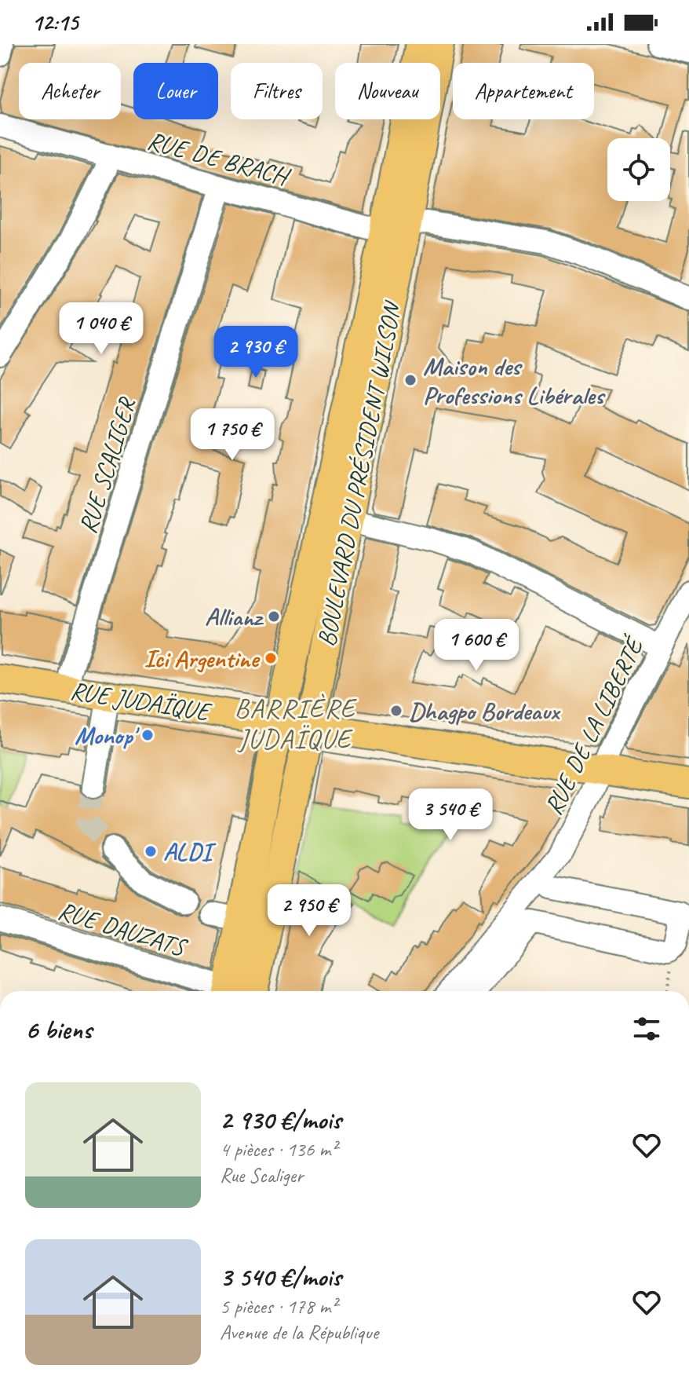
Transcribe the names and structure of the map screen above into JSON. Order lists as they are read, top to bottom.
{
  "streets": {
    "main road": ["BOULEVARD DU PRÉSIDENT WILSON", "RUE JUDAÏQUE"],
    "street": [
      "RUE DE BRACH",
      "RUE SCALIGER",
      "RUE DE LA LIBERTÉ",
      "RUE DAUZATS"
    ]
  },
  "crossings": [
    ["RUE DE BRACH", "RUE SCALIGER"],
    ["RUE DE BRACH", "BOULEVARD DU PRÉSIDENT WILSON"],
    ["RUE SCALIGER", "RUE JUDAÏQUE"],
    ["BOULEVARD DU PRÉSIDENT WILSON", "RUE JUDAÏQUE"]
  ],
  "districts": ["BARRIÈRE JUDAÏQUE"],
  "places": [
    "Maison des Professions Libérales",
    "Allianz",
    "Ici Argentine",
    "Dhagpo Bordeaux",
    "Monop'",
    "ALDI"
  ],
  "page": {
    "status": "12:15",
    "chip": [
      "Acheter",
      "Louer",
      "Filtres",
      "Nouveau",
      "Appartement"
    ],
    "price": [
      "1 040 €",
      "2 930 €",
      "1 750 €",
      "1 600 €",
      "3 540 €",
      "2 950 €"
    ],
    "heading": "6 biens",
    "list": [
      {
        "name": "2 930 €/mois",
        "note": "4 pièces · 136 m² · Rue Scaliger"
      },
      {
        "name": "3 540 €/mois",
        "note": "5 pièces · 178 m² · Avenue de la République"
      }
    ]
  }
}
